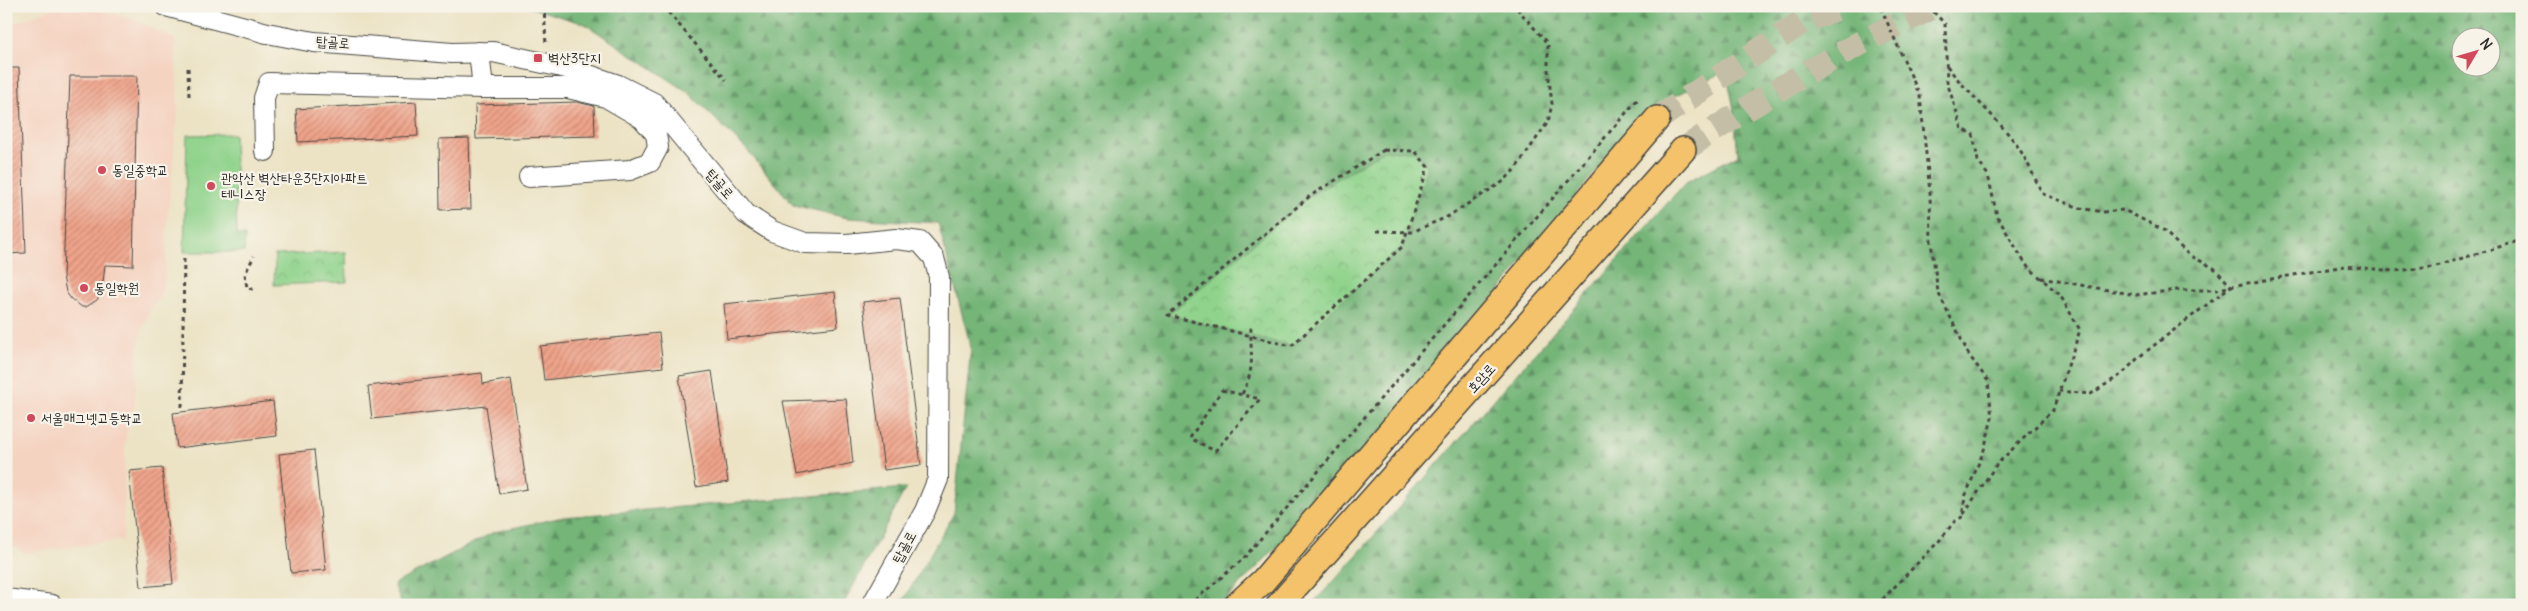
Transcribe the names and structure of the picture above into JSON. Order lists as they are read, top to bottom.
{
  "streets": {
    "main road": ["호암로"],
    "street": ["탑골로"]
  },
  "places": {
    "transit": ["벽산3단지"],
    "other": [
      "동일중학교",
      "관악산 벽산타운3단지아파트 테니스장",
      "동일학원",
      "서울매그넷고등학교"
    ]
  },
  "north": "top right"
}
